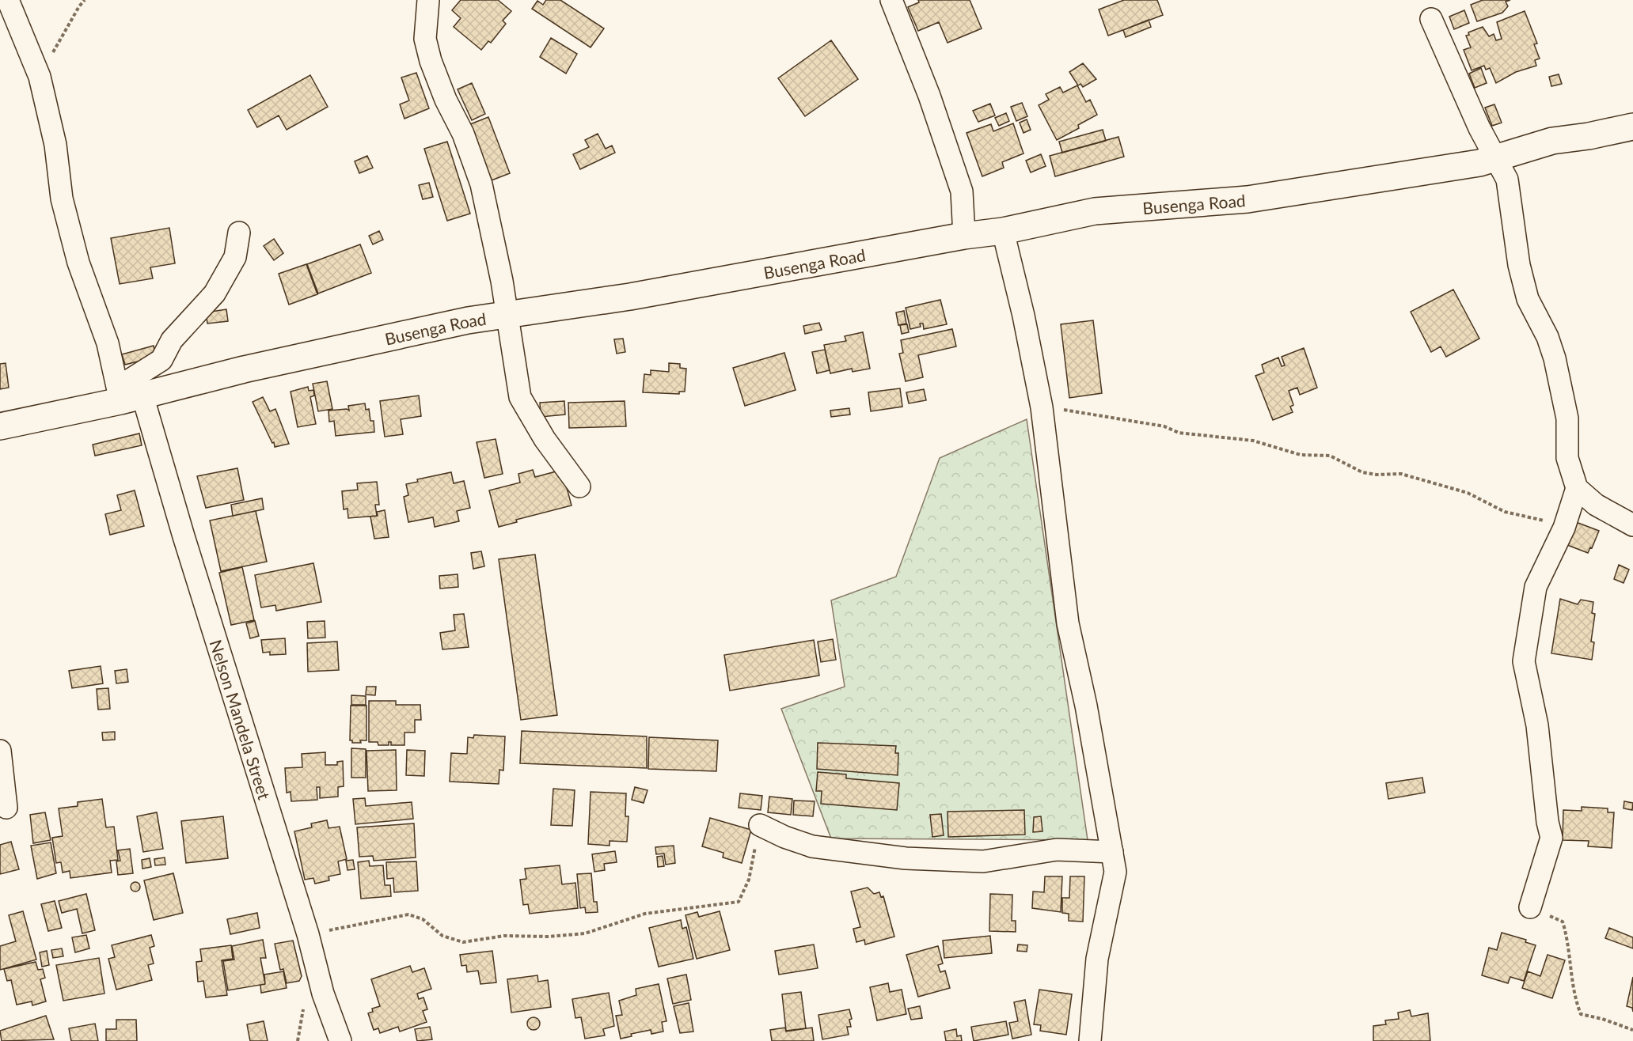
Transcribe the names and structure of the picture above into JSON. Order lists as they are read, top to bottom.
{
  "streets": {
    "street": ["Busenga Road", "Nelson Mandela Street"]
  },
  "crossings": [
    ["Busenga Road", "Nelson Mandela Street"]
  ]
}
